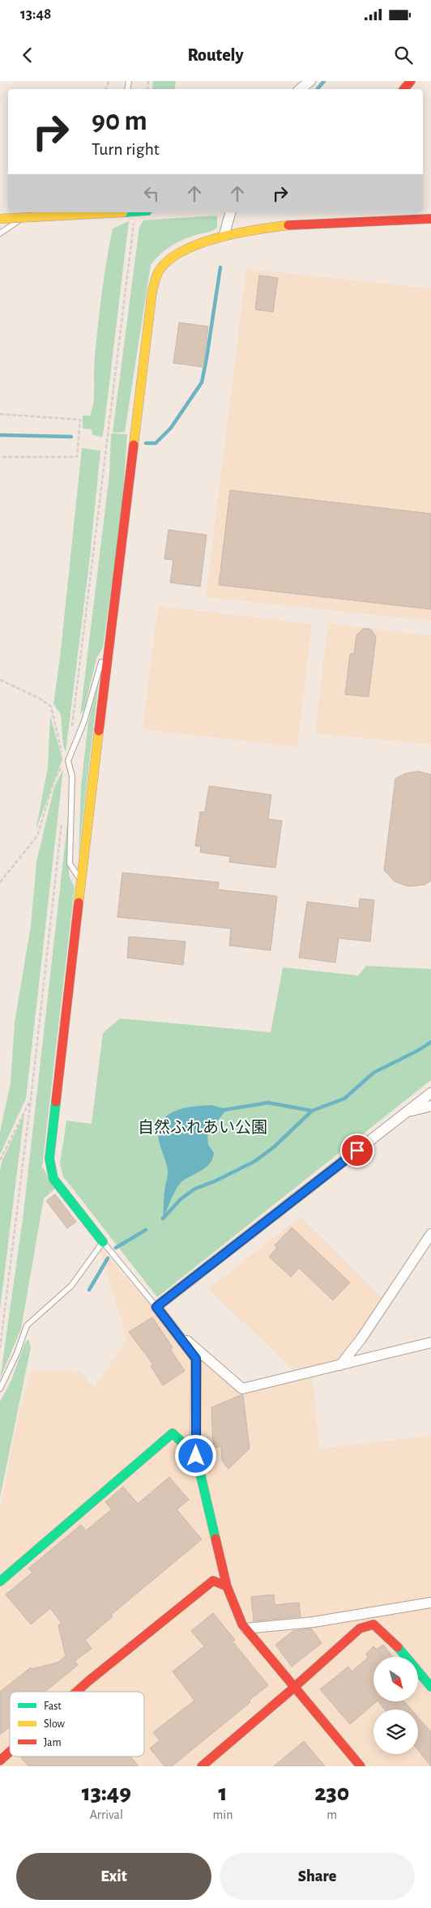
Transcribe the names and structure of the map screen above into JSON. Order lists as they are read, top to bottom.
{
  "parks": ["自然ふれあい公園"],
  "legend": ["Fast", "Slow", "Jam"],
  "north": "bottom right",
  "page": {
    "status": "13:48",
    "header": "Routely",
    "turn": ["90 m", "Turn right"],
    "eta": [
      "13:49",
      "Arrival",
      "1",
      "min",
      "230",
      "m"
    ],
    "buttons": ["Exit", "Share"]
  }
}
